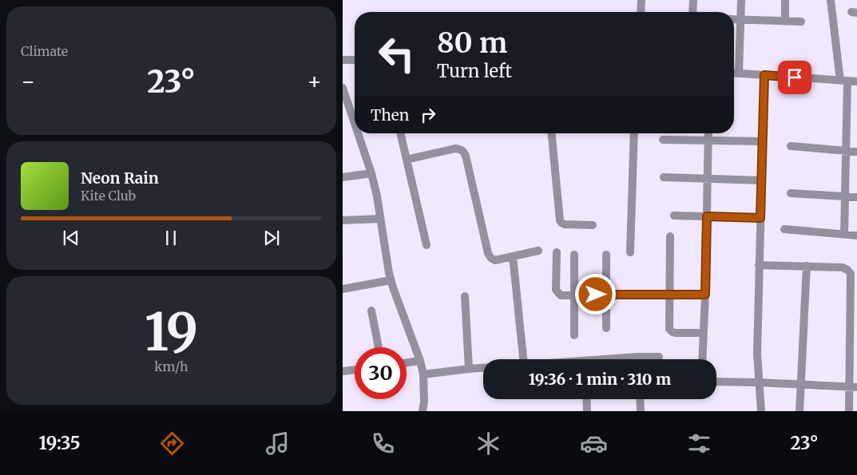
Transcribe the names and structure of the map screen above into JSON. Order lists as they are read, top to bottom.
{
  "page": {
    "tile": [
      "Climate",
      ["19", "km/h"]
    ],
    "turn": ["80 m", "Turn left"],
    "heat": ["−", "23°", "+"],
    "then": "Then",
    "song": ["Neon Rain", "Kite Club"],
    "limit": "30",
    "trip": "19:36 · 1 min · 310 m",
    "tabs": ["19:35", "23°"]
  }
}
